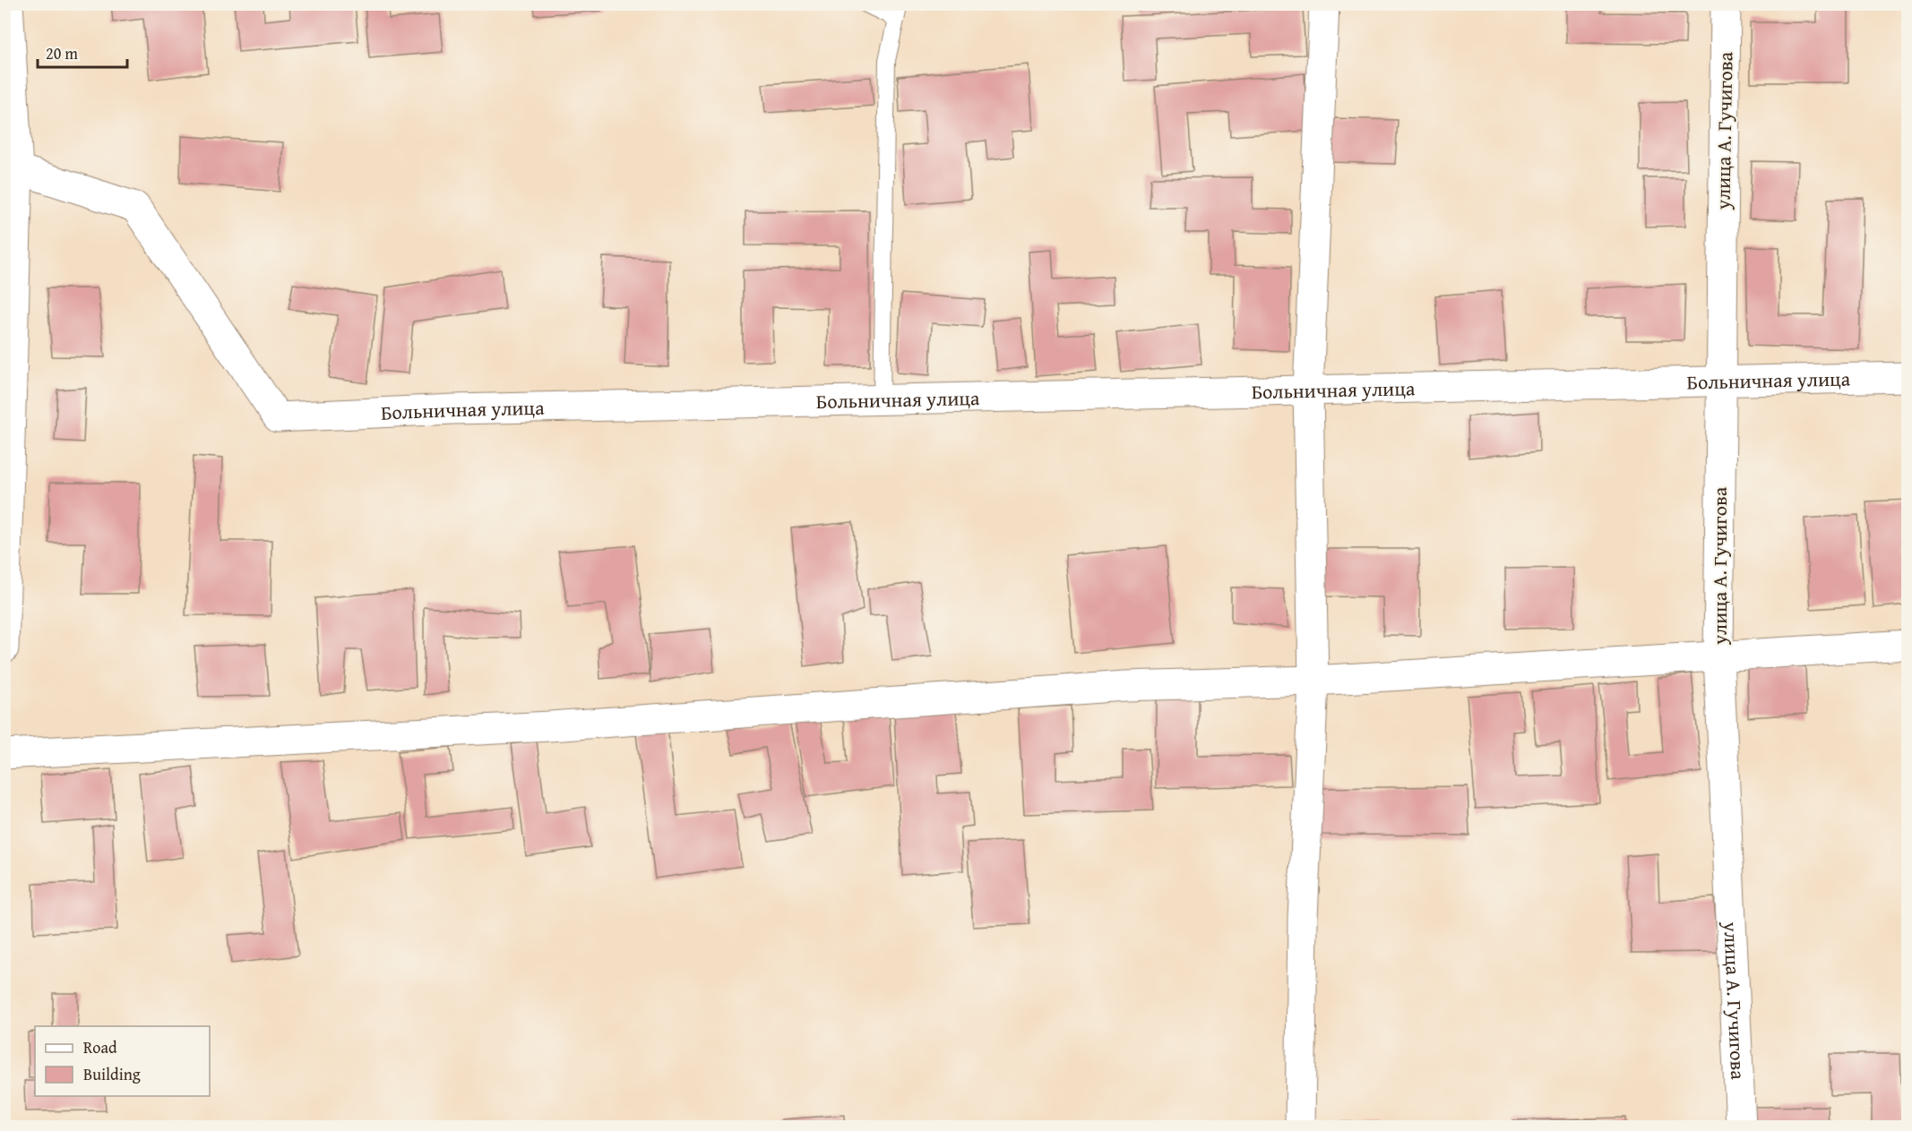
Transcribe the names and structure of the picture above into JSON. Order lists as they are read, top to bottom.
{
  "streets": {
    "street": ["улица А. Гучигова", "Больничная улица"]
  },
  "crossings": [
    ["улица А. Гучигова", "Больничная улица"]
  ],
  "legend": ["Road", "Building"],
  "scale_bar": "20 m"
}
